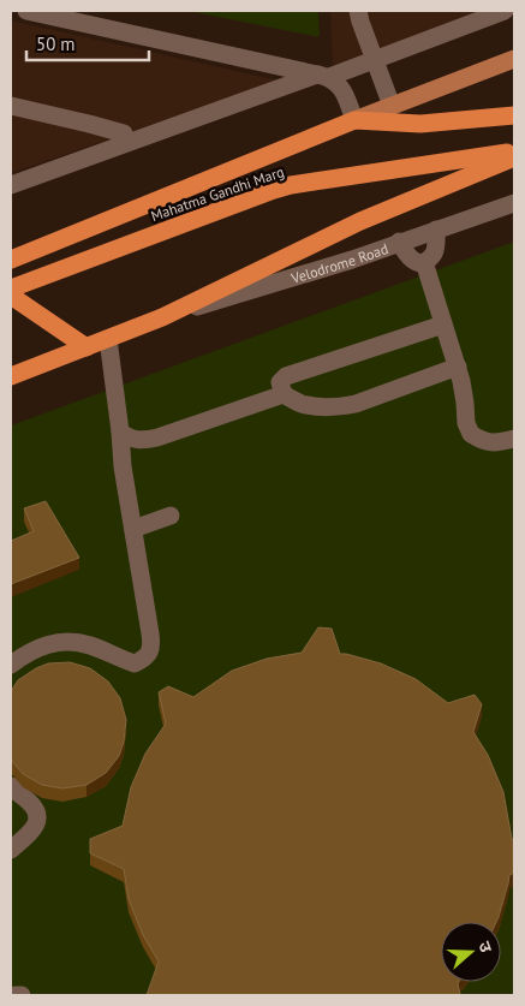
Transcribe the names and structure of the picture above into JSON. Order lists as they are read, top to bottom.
{
  "streets": {
    "highway": ["Mahatma Gandhi Marg"],
    "street": ["Velodrome Road"]
  },
  "scale_bar": "50 m",
  "north": "right"
}
